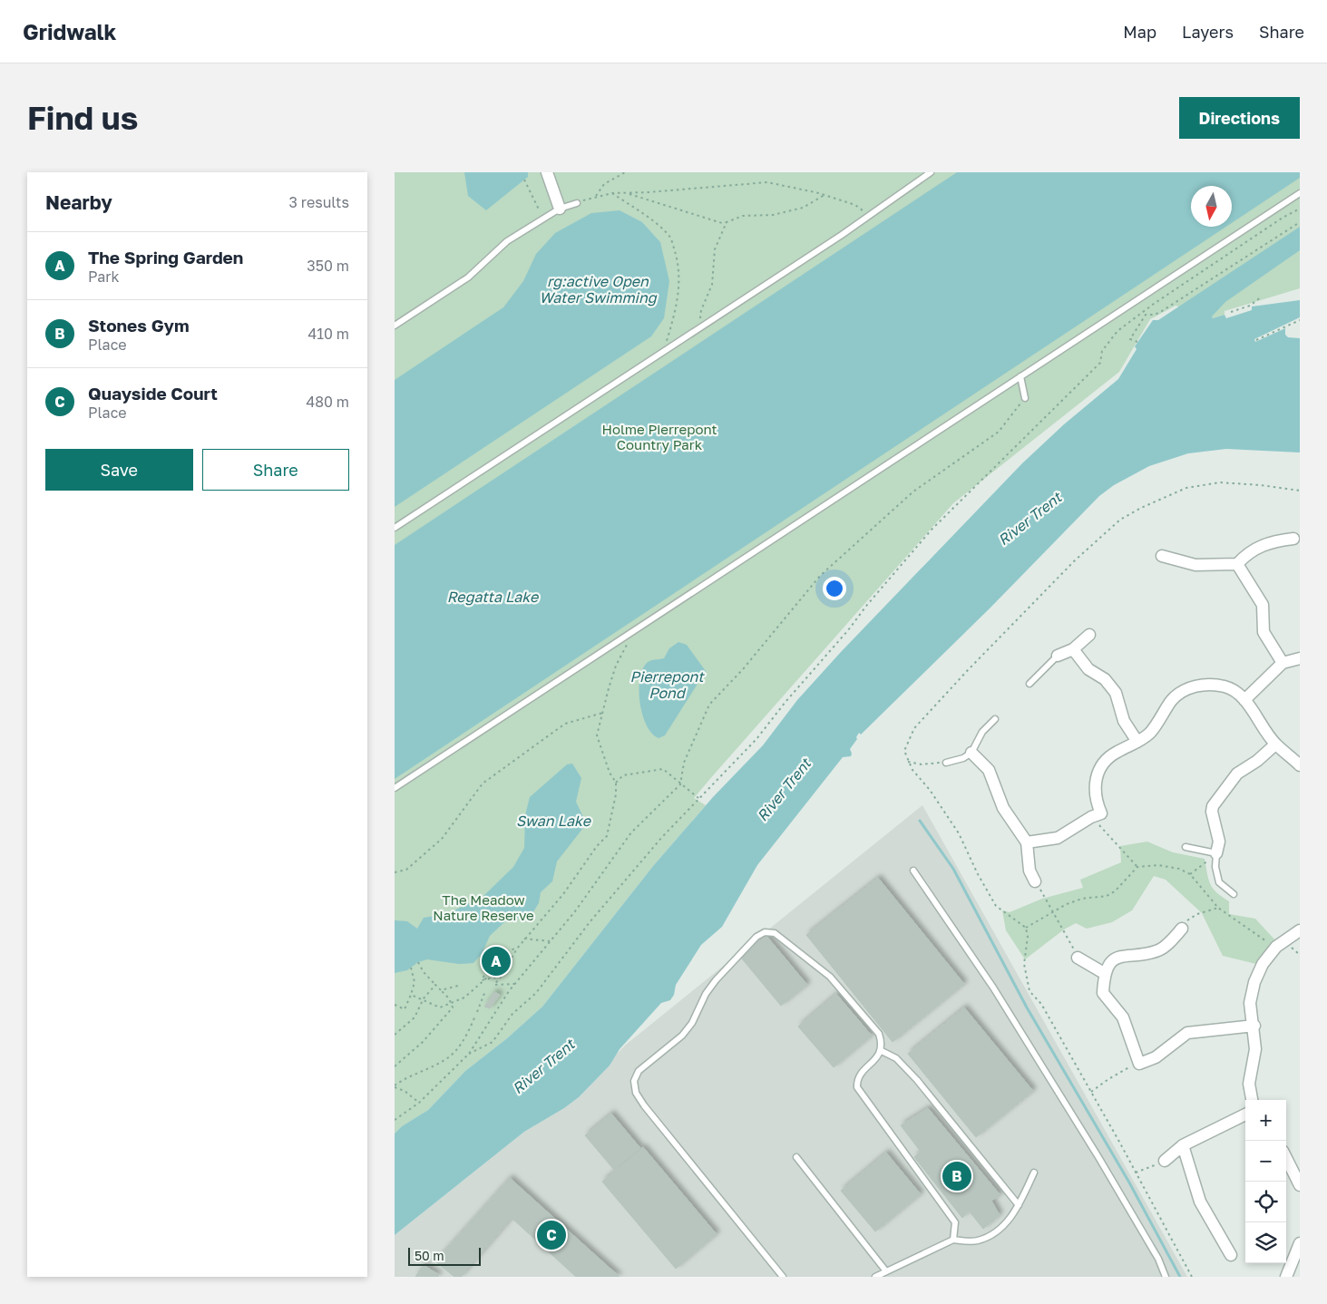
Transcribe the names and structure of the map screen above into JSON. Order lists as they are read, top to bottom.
{
  "water": [
    "rg:active Open Water Swimming",
    "River Trent",
    "Regatta Lake",
    "Pierrepont Pond",
    "Swan Lake"
  ],
  "parks": ["Holme Pierrepont Country Park", "The Meadow Nature Reserve"],
  "scale_bar": "50 m",
  "north": "bottom",
  "page": {
    "header": "Gridwalk",
    "nav": ["Map", "Layers", "Share"],
    "buttons": [
      "Directions",
      ["Save", "Share"]
    ],
    "title": "Find us",
    "heading": ["Nearby", "3 results"],
    "list": [
      {
        "mark": "A",
        "name": "The Spring Garden",
        "note": "Park",
        "value": "350 m"
      },
      {
        "mark": "B",
        "name": "Stones Gym",
        "note": "Place",
        "value": "410 m"
      },
      {
        "mark": "C",
        "name": "Quayside Court",
        "note": "Place",
        "value": "480 m"
      }
    ],
    "pins": ["A", "B", "C"],
    "map_buttons": ["+", "−"],
    "scale": "50 m"
  }
}
